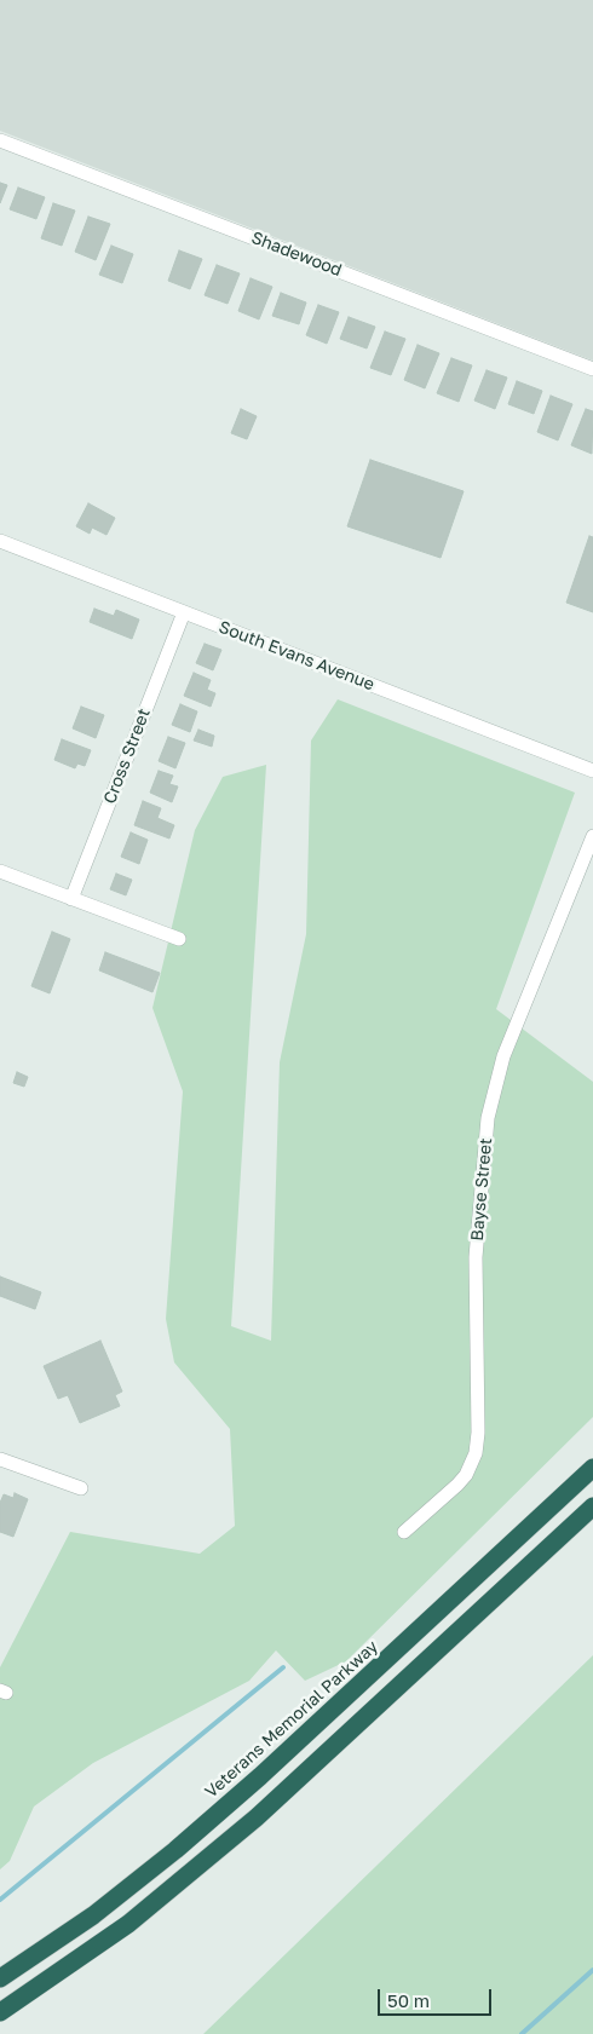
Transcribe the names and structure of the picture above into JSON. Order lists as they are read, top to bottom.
{
  "streets": {
    "highway": ["Veterans Memorial Parkway"],
    "street": [
      "Shadewood",
      "South Evans Avenue",
      "Cross Street",
      "Bayse Street"
    ]
  },
  "crossings": [
    ["South Evans Avenue", "Cross Street"]
  ],
  "scale_bar": "50 m"
}
